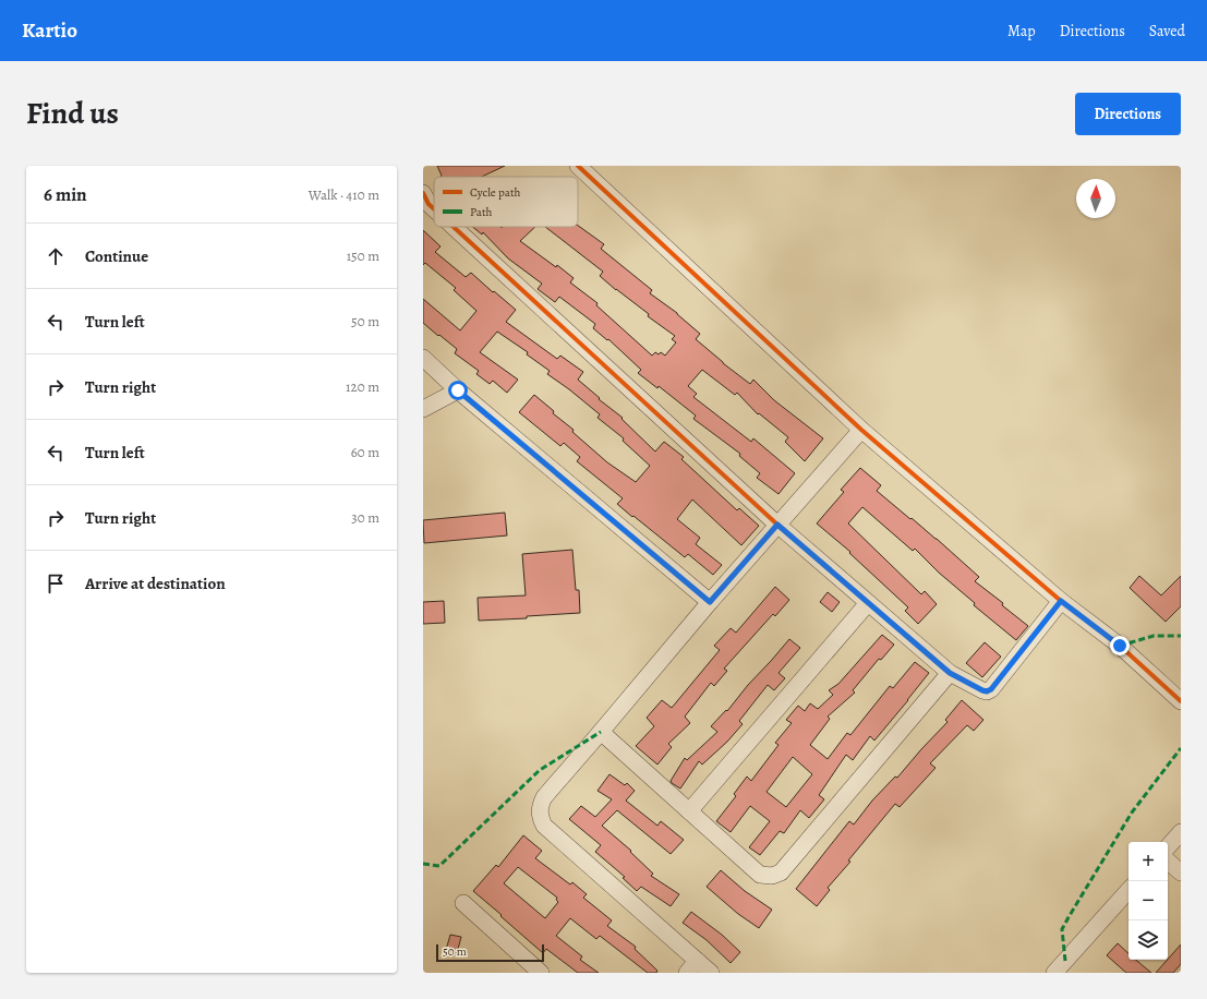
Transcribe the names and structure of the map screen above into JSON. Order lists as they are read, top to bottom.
{
  "legend": ["Cycle path", "Path"],
  "scale_bar": "50 m",
  "north": "top",
  "page": {
    "header": "Kartio",
    "nav": ["Map", "Directions", "Saved"],
    "title": "Find us",
    "buttons": "Directions",
    "heading": ["6 min", "Walk · 410 m"],
    "list": [
      ["Continue", "150 m"],
      ["Turn left", "50 m"],
      ["Turn right", "120 m"],
      ["Turn left", "60 m"],
      ["Turn right", "30 m"],
      "Arrive at destination"
    ],
    "map_buttons": ["+", "−"],
    "scale": "50 m"
  }
}
